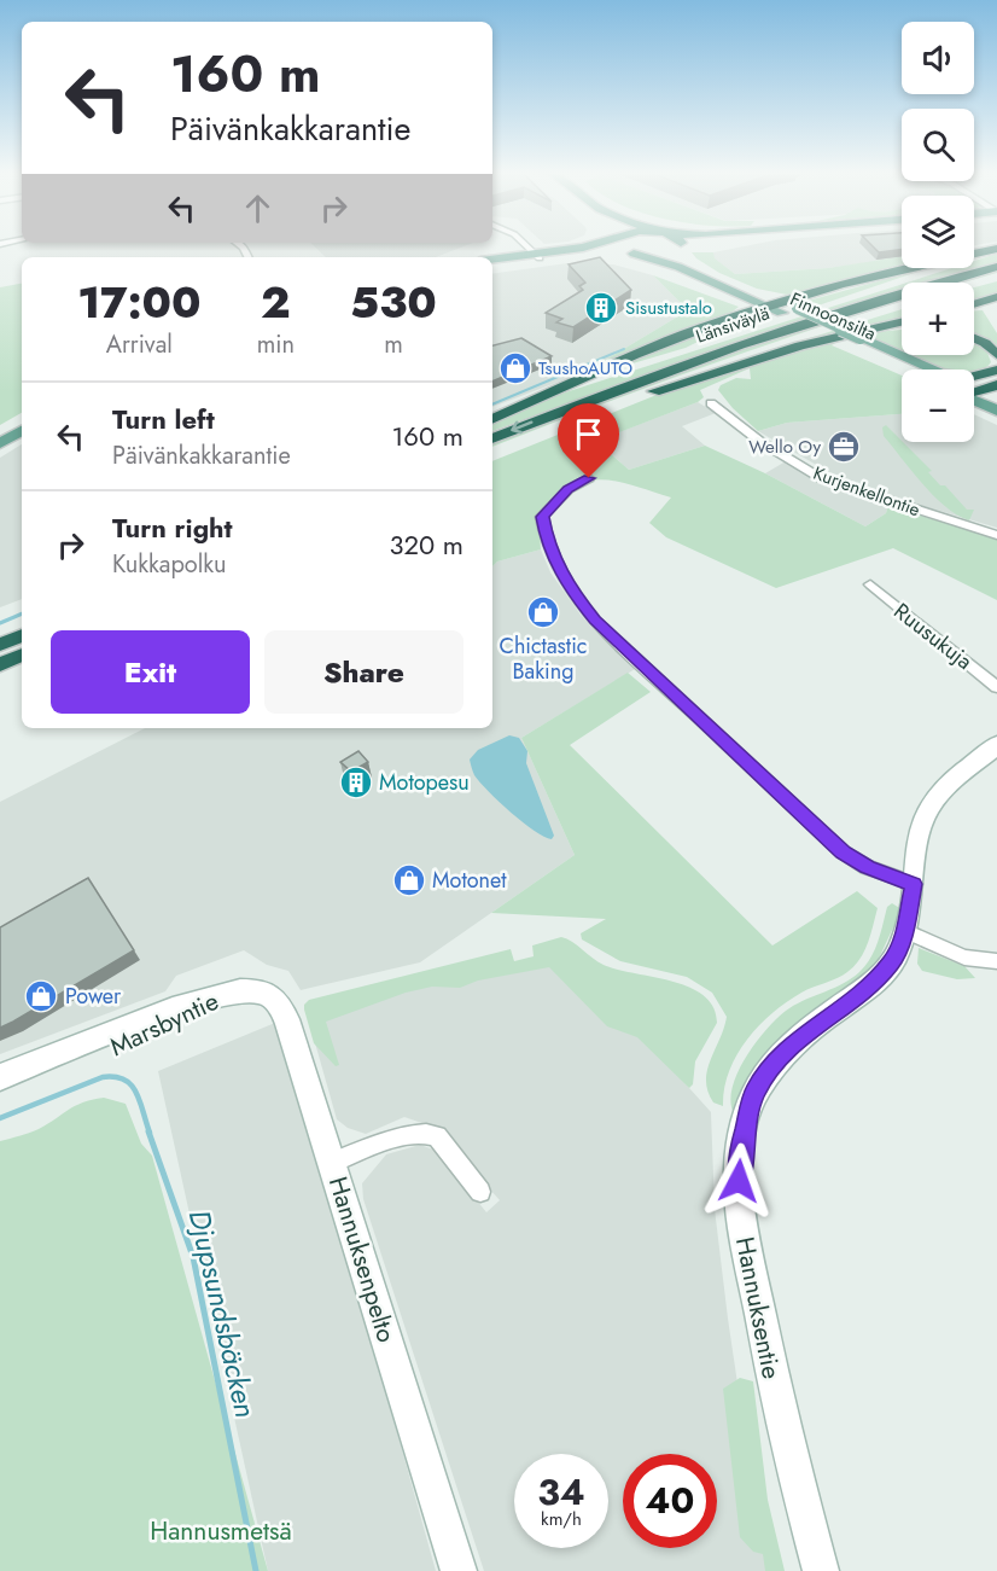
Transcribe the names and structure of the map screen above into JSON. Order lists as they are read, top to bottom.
{
  "streets": {
    "highway": ["Länsiväylä"],
    "main road": [
      "Finnoonsilta",
      "Marsbyntie",
      "Hannuksenpelto",
      "Hannuksentie"
    ],
    "street": ["Kurjenkellontie", "Ruusukuja"]
  },
  "crossings": [
    ["Marsbyntie", "Hannuksenpelto"]
  ],
  "water": ["Djupsundsbäcken"],
  "parks": ["Hannusmetsä"],
  "places": {
    "building": ["Sisustustalo", "Motopesu"],
    "shop": [
      "TsushoAUTO",
      "Chictastic Baking",
      "Motonet",
      "Power"
    ],
    "office": ["Wello Oy"]
  },
  "page": {
    "map_buttons": ["+", "−"],
    "turn": ["160 m", "Päivänkakkarantie"],
    "eta": [
      "17:00",
      "Arrival",
      "2",
      "min",
      "530",
      "m"
    ],
    "list": [
      {
        "name": "Turn left",
        "note": "Päivänkakkarantie",
        "value": "160 m"
      },
      {
        "name": "Turn right",
        "note": "Kukkapolku",
        "value": "320 m"
      }
    ],
    "buttons": ["Exit", "Share"],
    "speed": "34 km/h",
    "limit": "40"
  }
}
